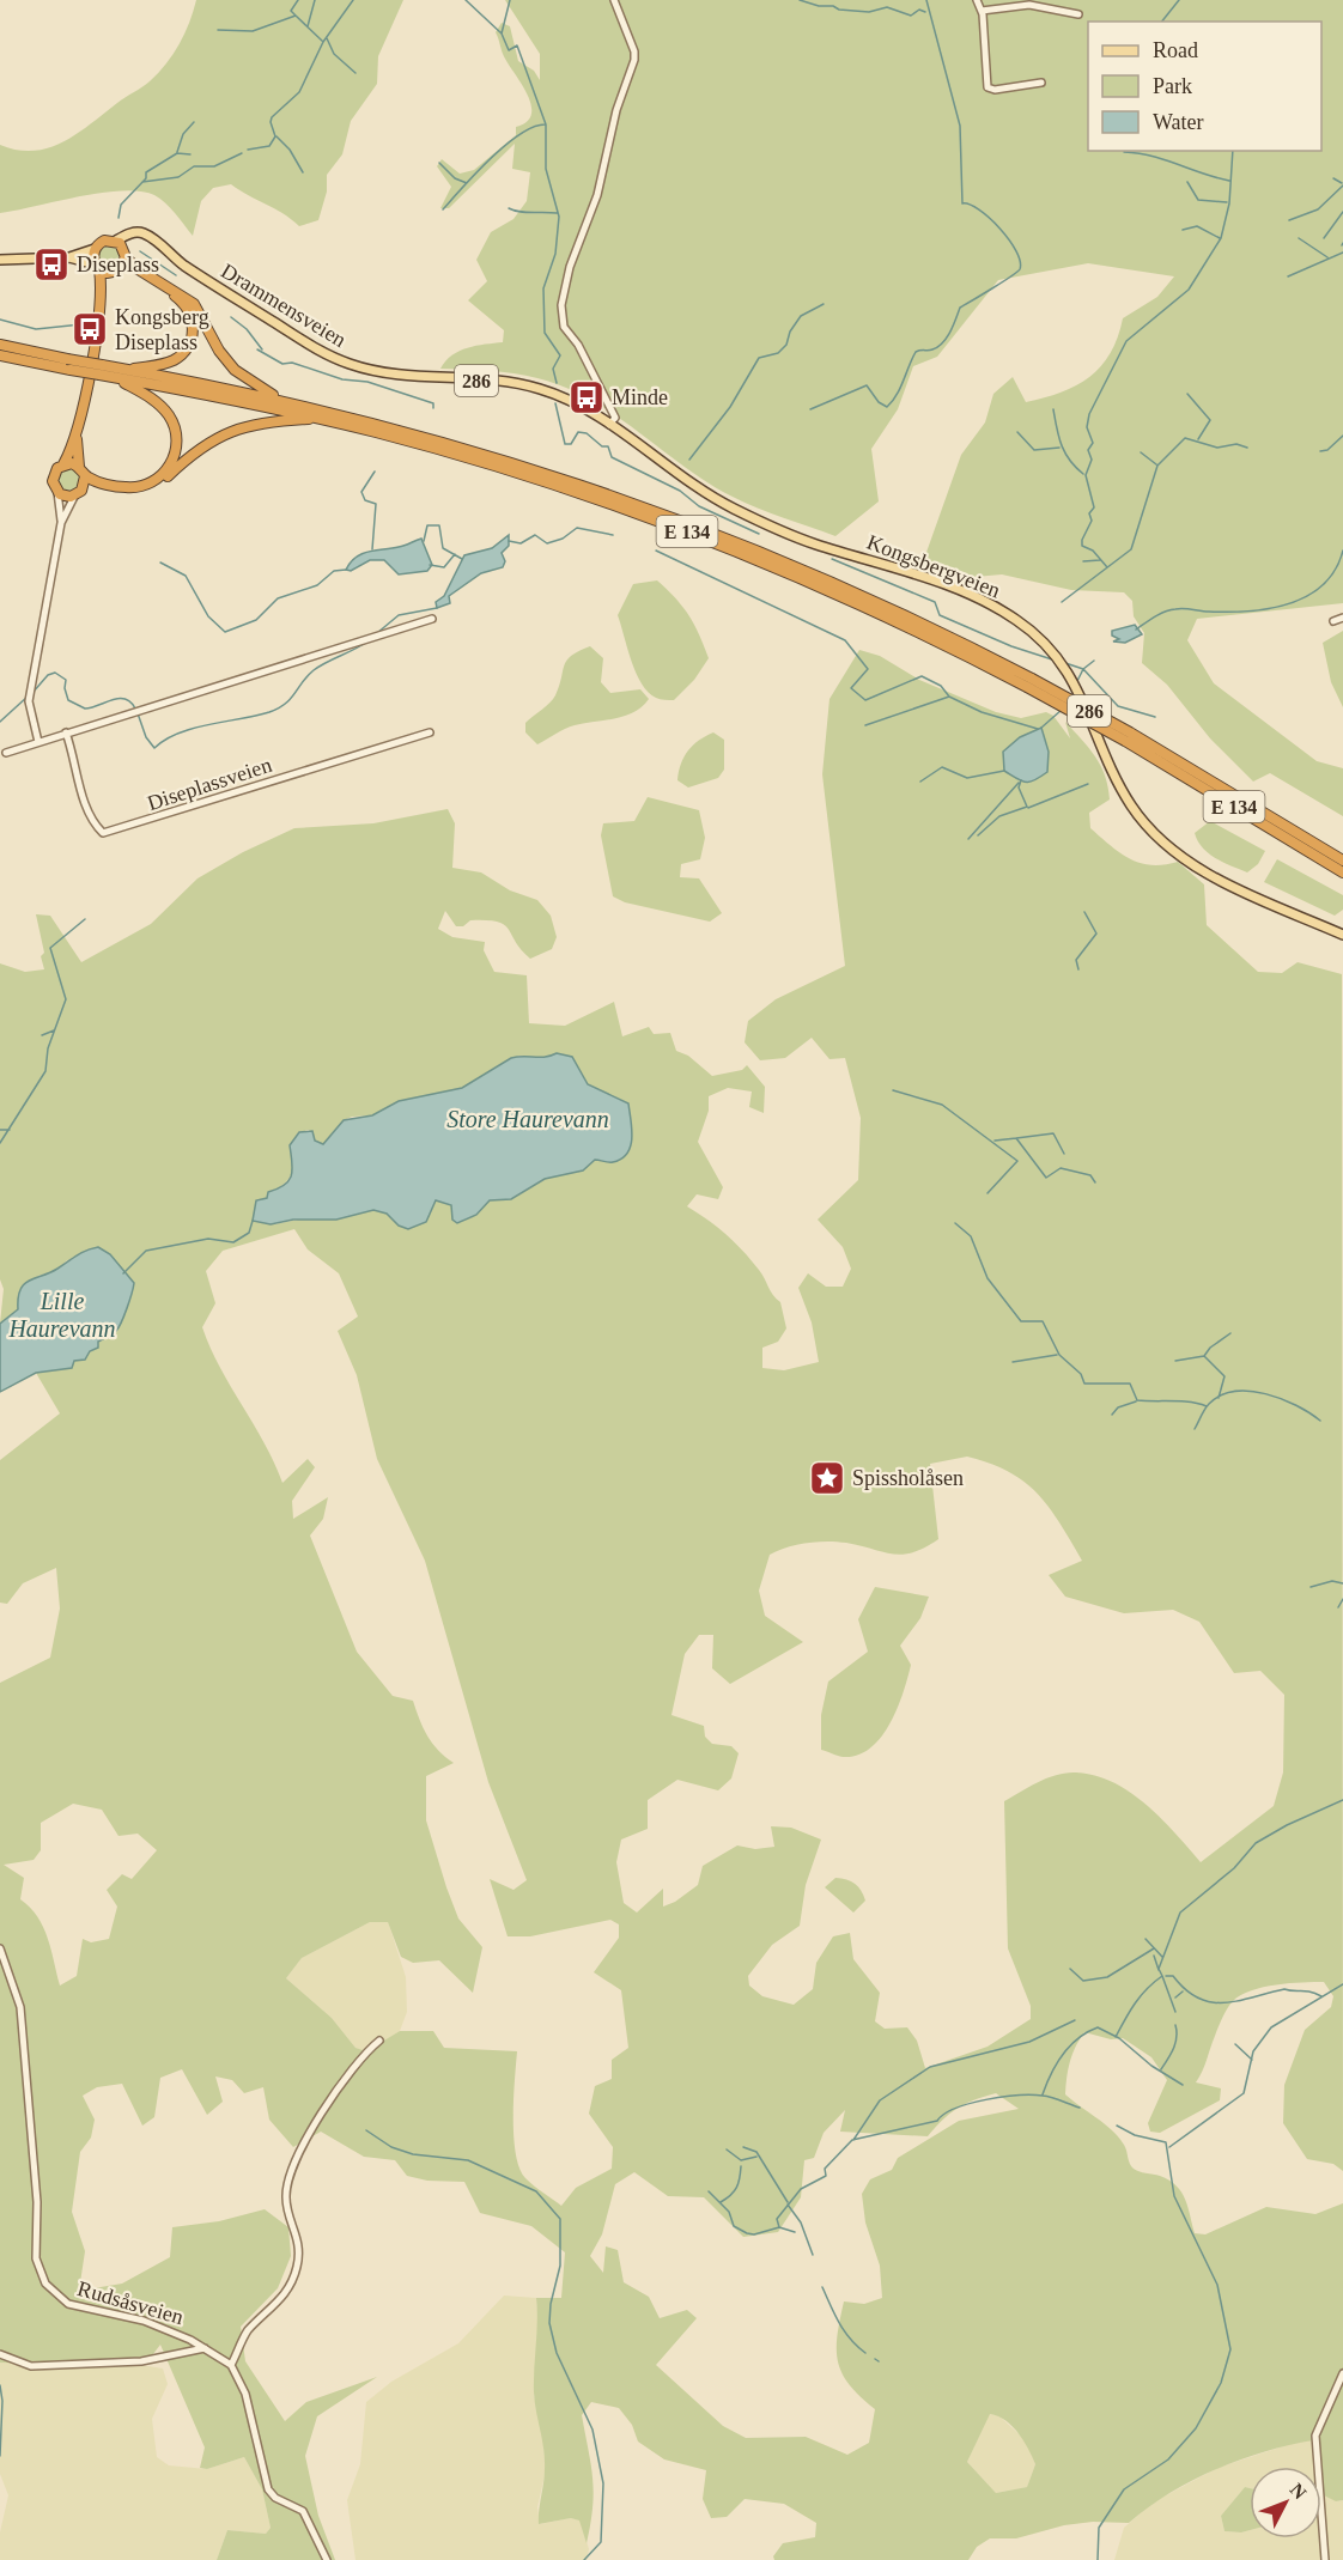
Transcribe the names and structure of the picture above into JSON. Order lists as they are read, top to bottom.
{
  "streets": {
    "highway": ["E 134"],
    "main road": ["Drammensveien", "286", "Kongsbergveien"],
    "street": ["Diseplassveien", "Rudsåsveien"]
  },
  "crossings": [
    ["Drammensveien", "E 134"],
    ["Drammensveien", "Kongsbergveien"]
  ],
  "water": ["Store Haurevann", "Lille Haurevann"],
  "places": {
    "bus stop": ["Diseplass", "Kongsberg Diseplass", "Minde"],
    "place": ["Spissholåsen"]
  },
  "legend": ["Road", "Park", "Water"],
  "north": "top right"
}
